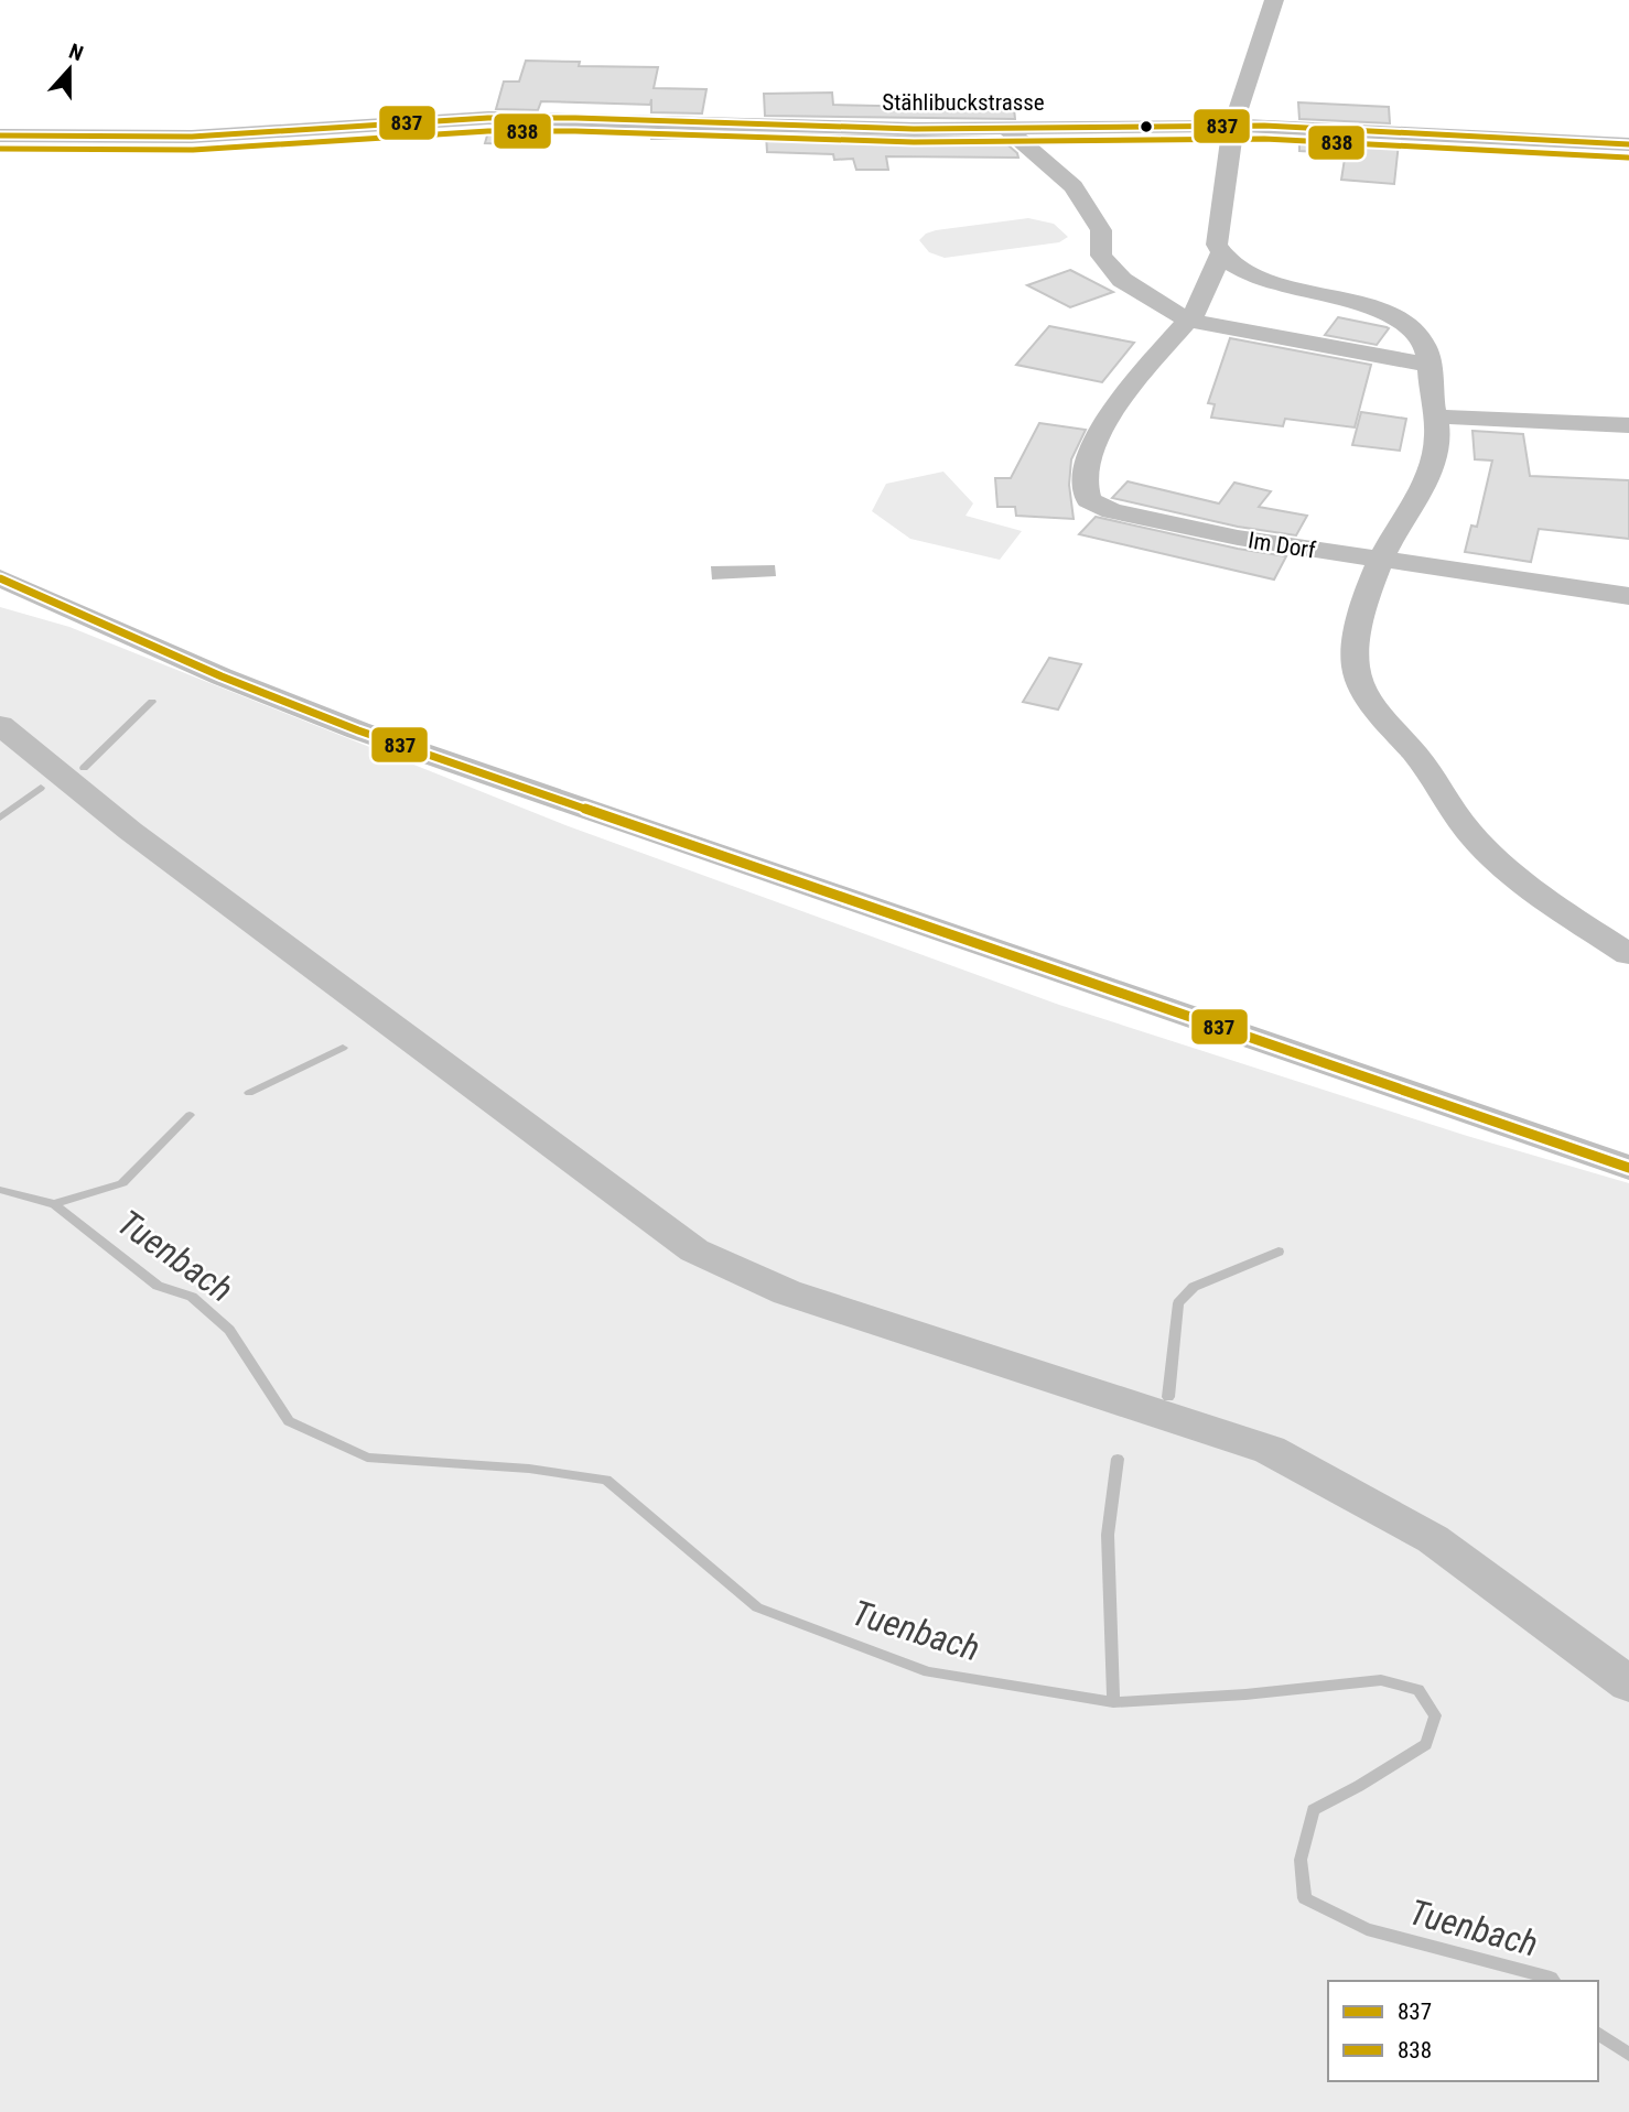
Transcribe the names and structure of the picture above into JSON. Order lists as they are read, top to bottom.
{
  "streets": {
    "street": ["Stählibuckstrasse", "Im Dorf"]
  },
  "water": ["Tuenbach"],
  "lines": ["transit line 837", "transit line 838"],
  "legend": ["837", "838"],
  "north": "top"
}
